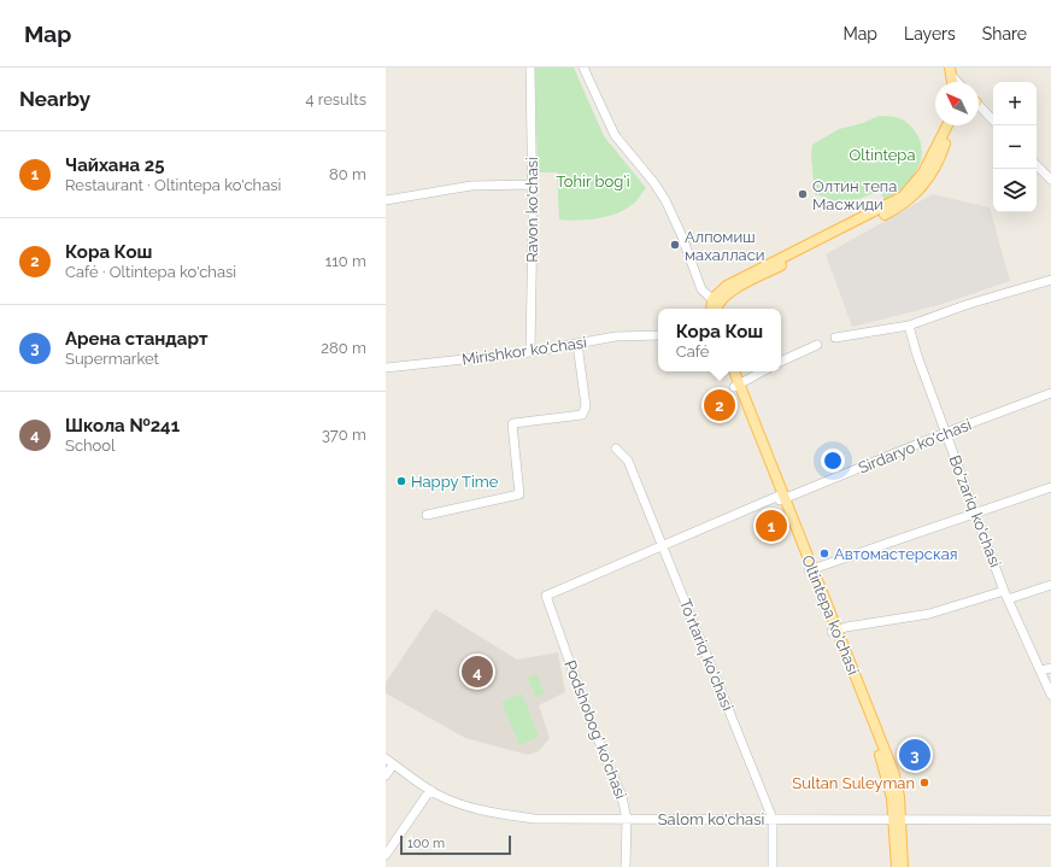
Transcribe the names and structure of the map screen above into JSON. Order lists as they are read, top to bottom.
{
  "streets": {
    "main road": ["Oltintepa ko'chasi"],
    "street": [
      "Ravon ko'chasi",
      "Mirishkor ko'chasi",
      "Sirdaryo ko'chasi",
      "Bo'zariq ko'chasi",
      "To'rtariq ko'chasi",
      "Podshobog' ko'chasi",
      "Salom ko'chasi"
    ]
  },
  "crossings": [
    ["Ravon ko'chasi", "Mirishkor ko'chasi"],
    ["Sirdaryo ko'chasi", "Bo'zariq ko'chasi"],
    ["Sirdaryo ko'chasi", "Oltintepa ko'chasi"],
    ["Sirdaryo ko'chasi", "To'rtariq ko'chasi"],
    ["Sirdaryo ko'chasi", "Podshobog' ko'chasi"],
    ["Oltintepa ko'chasi", "Salom ko'chasi"],
    ["To'rtariq ko'chasi", "Salom ko'chasi"],
    ["Podshobog' ko'chasi", "Salom ko'chasi"]
  ],
  "parks": ["Oltintepa", "Tohir bog‘i"],
  "places": [
    "Олтин тепа Масжиди",
    "Алпомиш махалласи",
    "Happy Time",
    "Автомастерская",
    "Sultan Suleyman"
  ],
  "scale_bar": "100 m",
  "north": "top left",
  "page": {
    "header": "Map",
    "nav": ["Map", "Layers", "Share"],
    "heading": ["Nearby", "4 results"],
    "map_buttons": ["+", "−"],
    "list": [
      {
        "mark": "1",
        "name": "Чайхана 25",
        "note": "Restaurant · Oltintepa ko'chasi",
        "value": "80 m"
      },
      {
        "mark": "2",
        "name": "Кора Кош",
        "note": "Café · Oltintepa ko'chasi",
        "value": "110 m"
      },
      {
        "mark": "3",
        "name": "Арена стандарт",
        "note": "Supermarket",
        "value": "280 m"
      },
      {
        "mark": "4",
        "name": "Школа №241",
        "note": "School",
        "value": "370 m"
      }
    ],
    "popup": ["Кора Кош", "Café"],
    "pins": [
      "2",
      "1",
      "4",
      "3"
    ],
    "scale": "100 m"
  }
}
